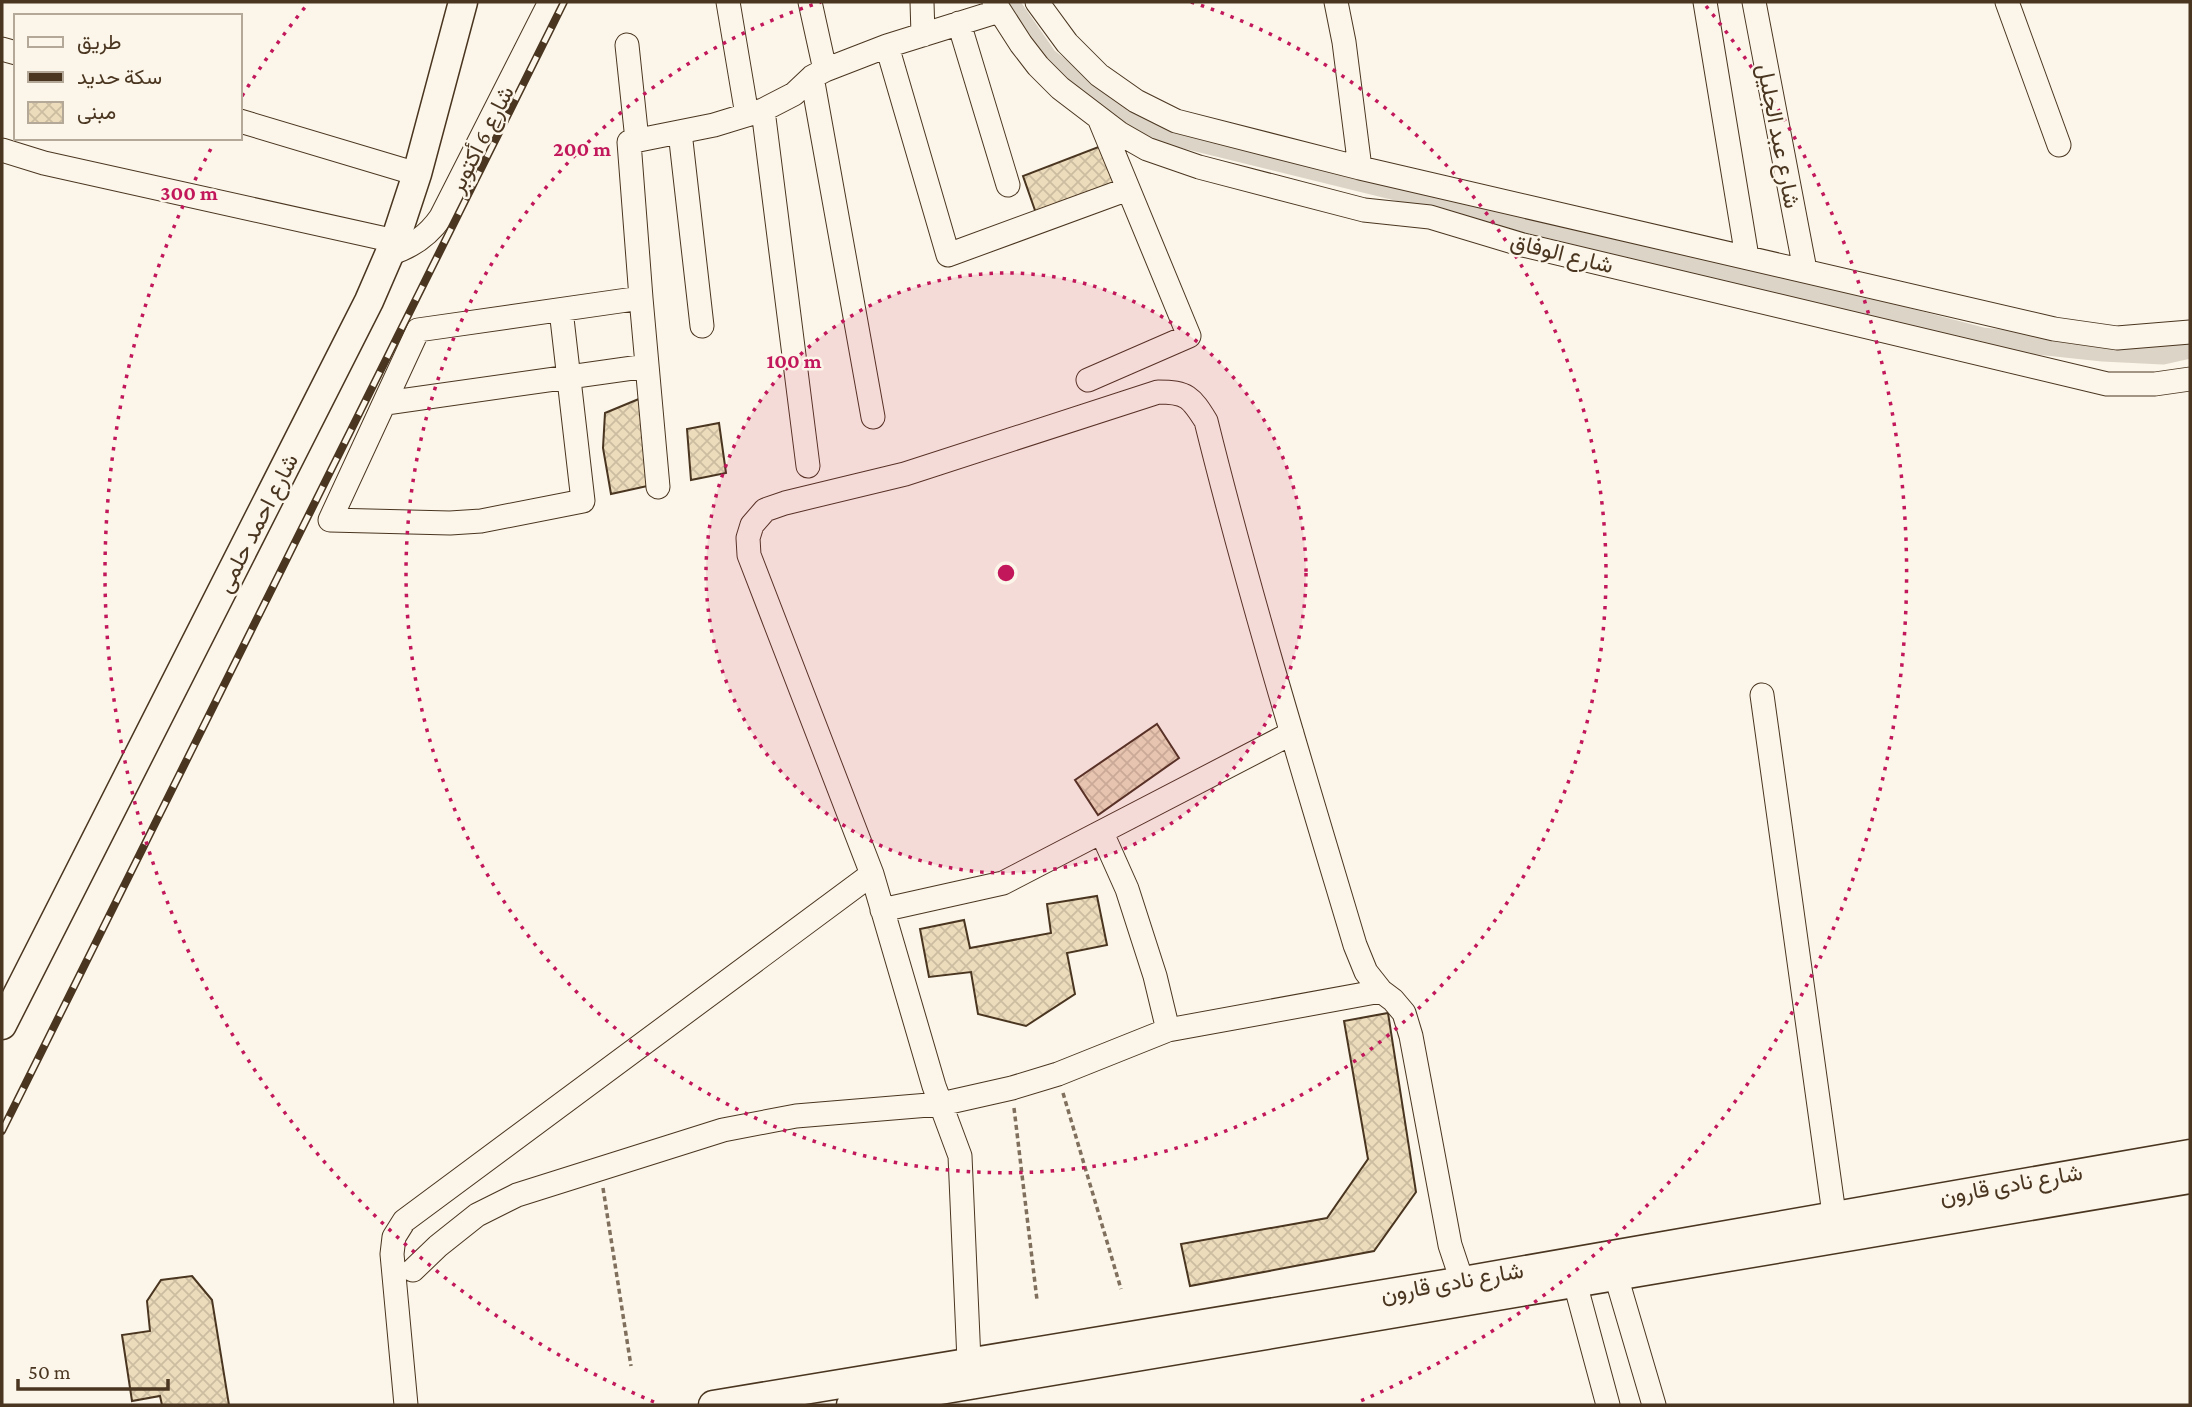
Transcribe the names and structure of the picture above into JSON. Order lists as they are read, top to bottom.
{
  "streets": {
    "main road": ["شارع احمد حلمى", "شارع نادى قارون"],
    "street": ["شارع عبد الجليل", "شارع 6 أكتوبر", "شارع الوفاق"]
  },
  "crossings": [
    ["شارع عبد الجليل", "شارع الوفاق"],
    ["شارع 6 أكتوبر", "شارع احمد حلمى"]
  ],
  "legend": ["طريق", "سكة حديد", "مبنى"],
  "scale_bar": "50 m",
  "rings": ["200 m", "300 m", "100 m"]
}
